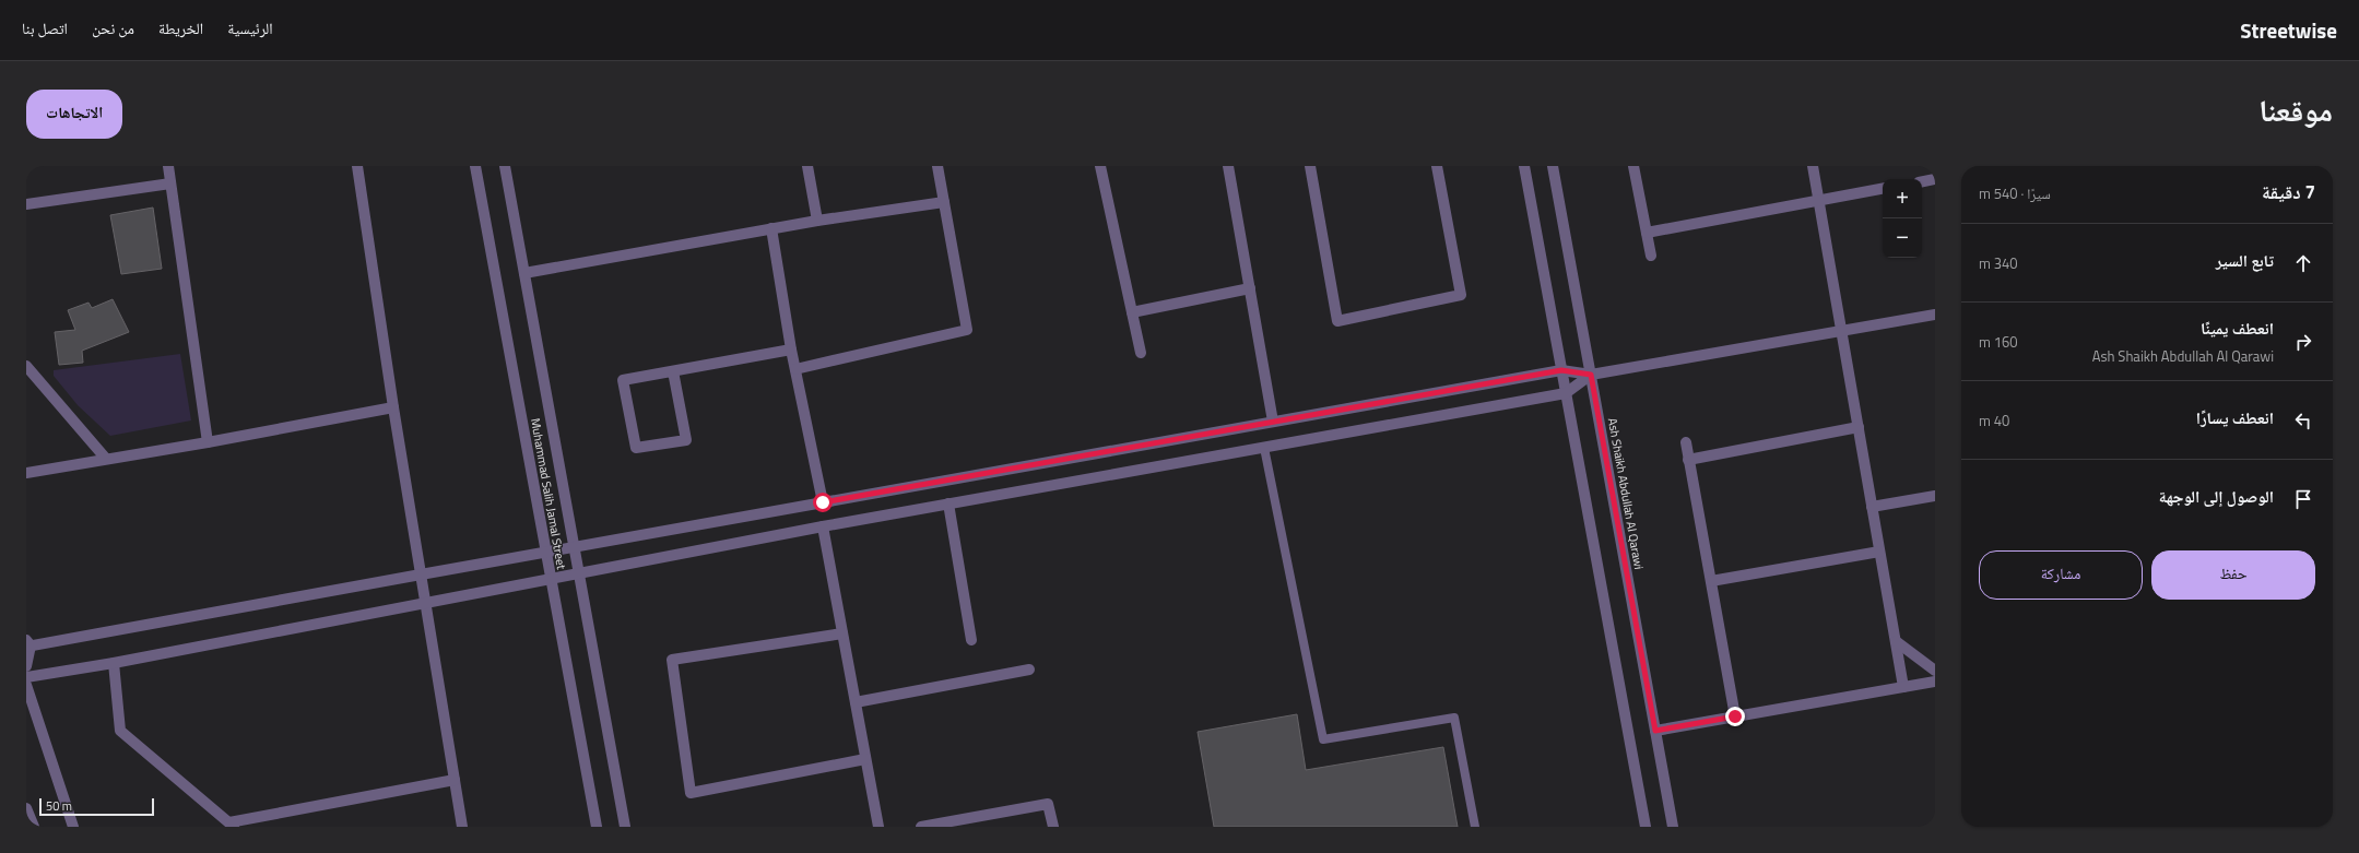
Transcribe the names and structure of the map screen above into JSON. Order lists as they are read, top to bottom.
{
  "streets": {
    "street": ["Muhammad Salih Jamal Street", "Ash Shaikh Abdullah Al Qarawi"]
  },
  "scale_bar": "50 m",
  "page": {
    "header": "Streetwise",
    "nav": [
      "الرئيسية",
      "الخريطة",
      "من نحن",
      "اتصل بنا"
    ],
    "title": "موقعنا",
    "buttons": [
      "الاتجاهات",
      ["حفظ", "مشاركة"]
    ],
    "heading": ["7 دقيقة", "سيرًا · 540 m"],
    "map_buttons": ["+", "−"],
    "list": [
      ["تابع السير", "340 m"],
      ["انعطف يمينًا", "Ash Shaikh Abdullah Al Qarawi", "160 m"],
      ["انعطف يسارًا", "40 m"],
      "الوصول إلى الوجهة"
    ],
    "scale": "50 m"
  }
}
